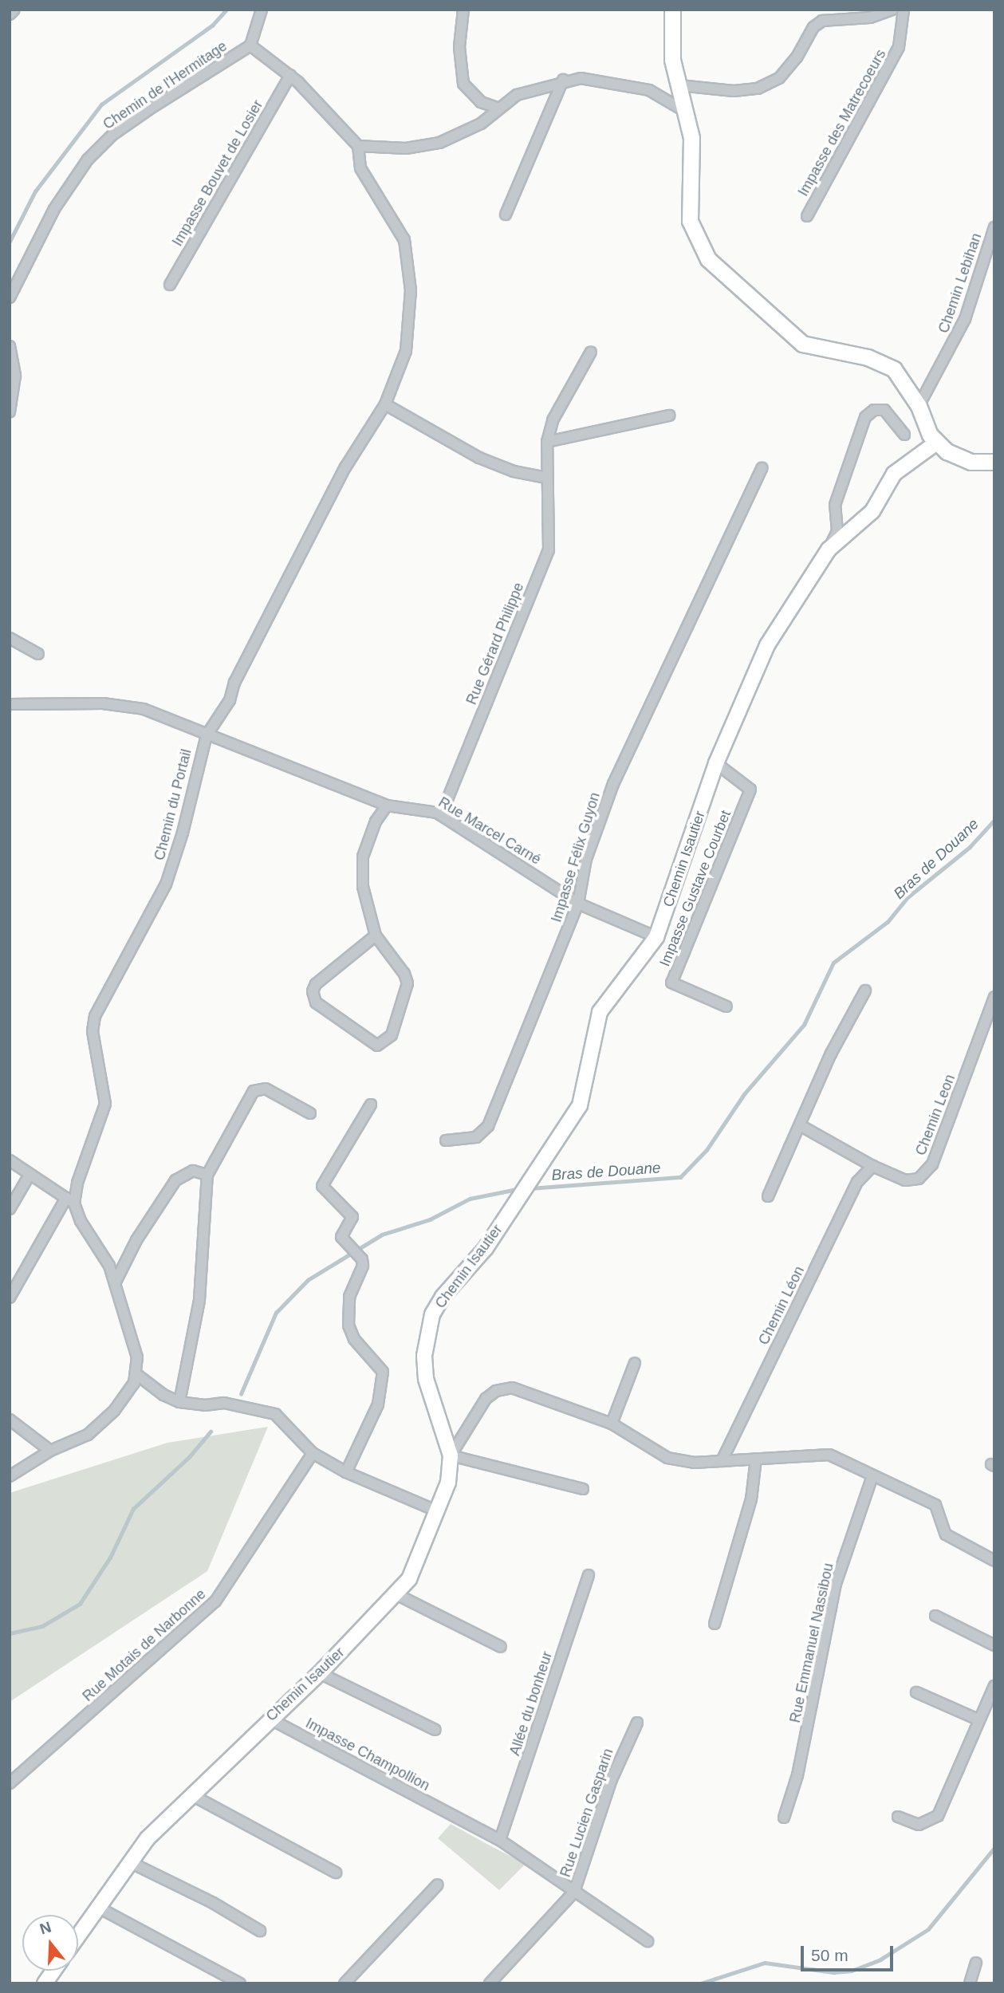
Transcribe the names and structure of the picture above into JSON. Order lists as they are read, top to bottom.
{
  "streets": {
    "main road": ["Chemin Isautier"],
    "street": [
      "Chemin de l'Hermitage",
      "Impasse des Matrecoeurs",
      "Impasse Bouvet de Losier",
      "Chemin Lebihan",
      "Rue Gérard Philippe",
      "Chemin du Portail",
      "Rue Marcel Carné",
      "Impasse Félix Guyon",
      "Impasse Gustave Courbet",
      "Chemin Leon",
      "Chemin Léon",
      "Rue Emmanuel Nassibou",
      "Rue Motais de Narbonne",
      "Allée du bonheur",
      "Impasse Champollion",
      "Rue Lucien Gasparin"
    ]
  },
  "crossings": [
    ["Rue Gérard Philippe", "Rue Marcel Carné"],
    ["Chemin du Portail", "Rue Marcel Carné"],
    ["Rue Marcel Carné", "Impasse Félix Guyon"],
    ["Rue Marcel Carné", "Chemin Isautier"],
    ["Chemin Isautier", "Impasse Gustave Courbet"],
    ["Chemin Isautier", "Impasse Champollion"],
    ["Chemin Leon", "Chemin Léon"],
    ["Allée du bonheur", "Impasse Champollion"]
  ],
  "water": ["Bras de Douane"],
  "scale_bar": "50 m",
  "north": "top"
}
